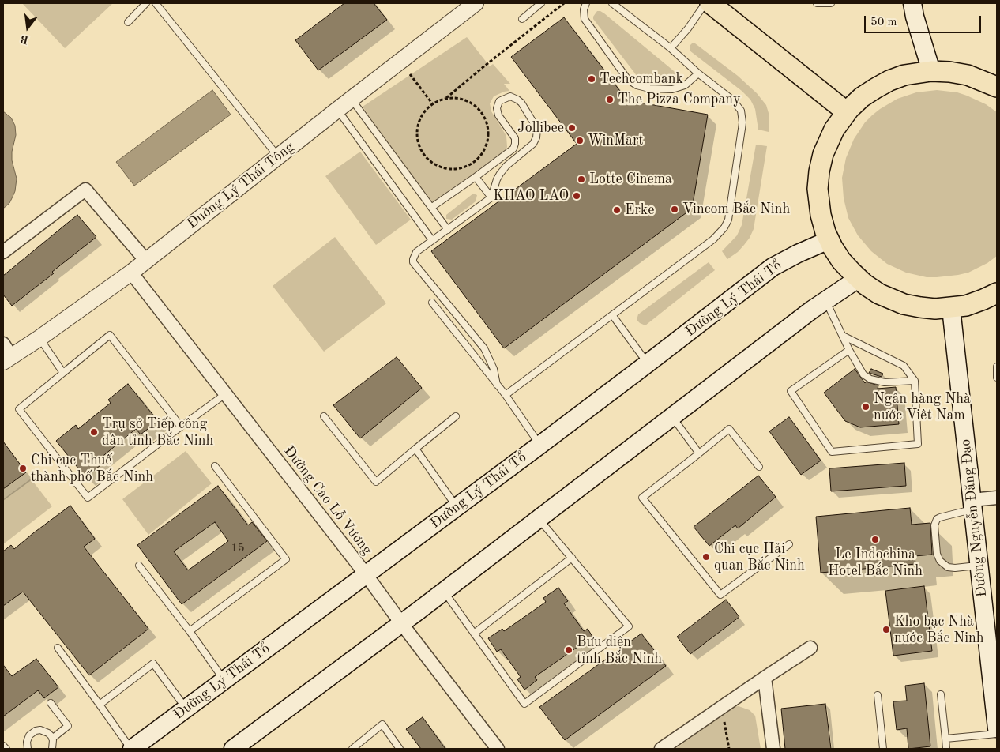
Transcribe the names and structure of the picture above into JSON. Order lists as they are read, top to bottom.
{
  "streets": {
    "main road": ["Đường Lý Thái Tổ", "Đường Nguyễn Đăng Đạo"],
    "street": ["Đường Lý Thái Tông", "Đường Cao Lỗ Vương"]
  },
  "crossings": [
    ["Đường Lý Thái Tông", "Đường Cao Lỗ Vương"],
    ["Đường Lý Thái Tổ", "Đường Cao Lỗ Vương"]
  ],
  "places": [
    "Techcombank",
    "The Pizza Company",
    "Jollibee",
    "WinMart",
    "Lotte Cinema",
    "KHAO LAO",
    "Vincom Bắc Ninh",
    "Erke",
    "Ngân hàng Nhà nước Viêt Nam",
    "Trụ sở Tiếp công dân tỉnh Bắc Ninh",
    "Chi cục Thuế thành phố Bắc Ninh",
    "Le Indochina Hotel Bắc Ninh",
    "Chi cục Hải quan Bắc Ninh",
    "Kho bạc Nhà nước Bắc Ninh",
    "Bưu điện tỉnh Bắc Ninh"
  ],
  "house_numbers": ["15"],
  "scale_bar": "50 m",
  "north": "bottom"
}
